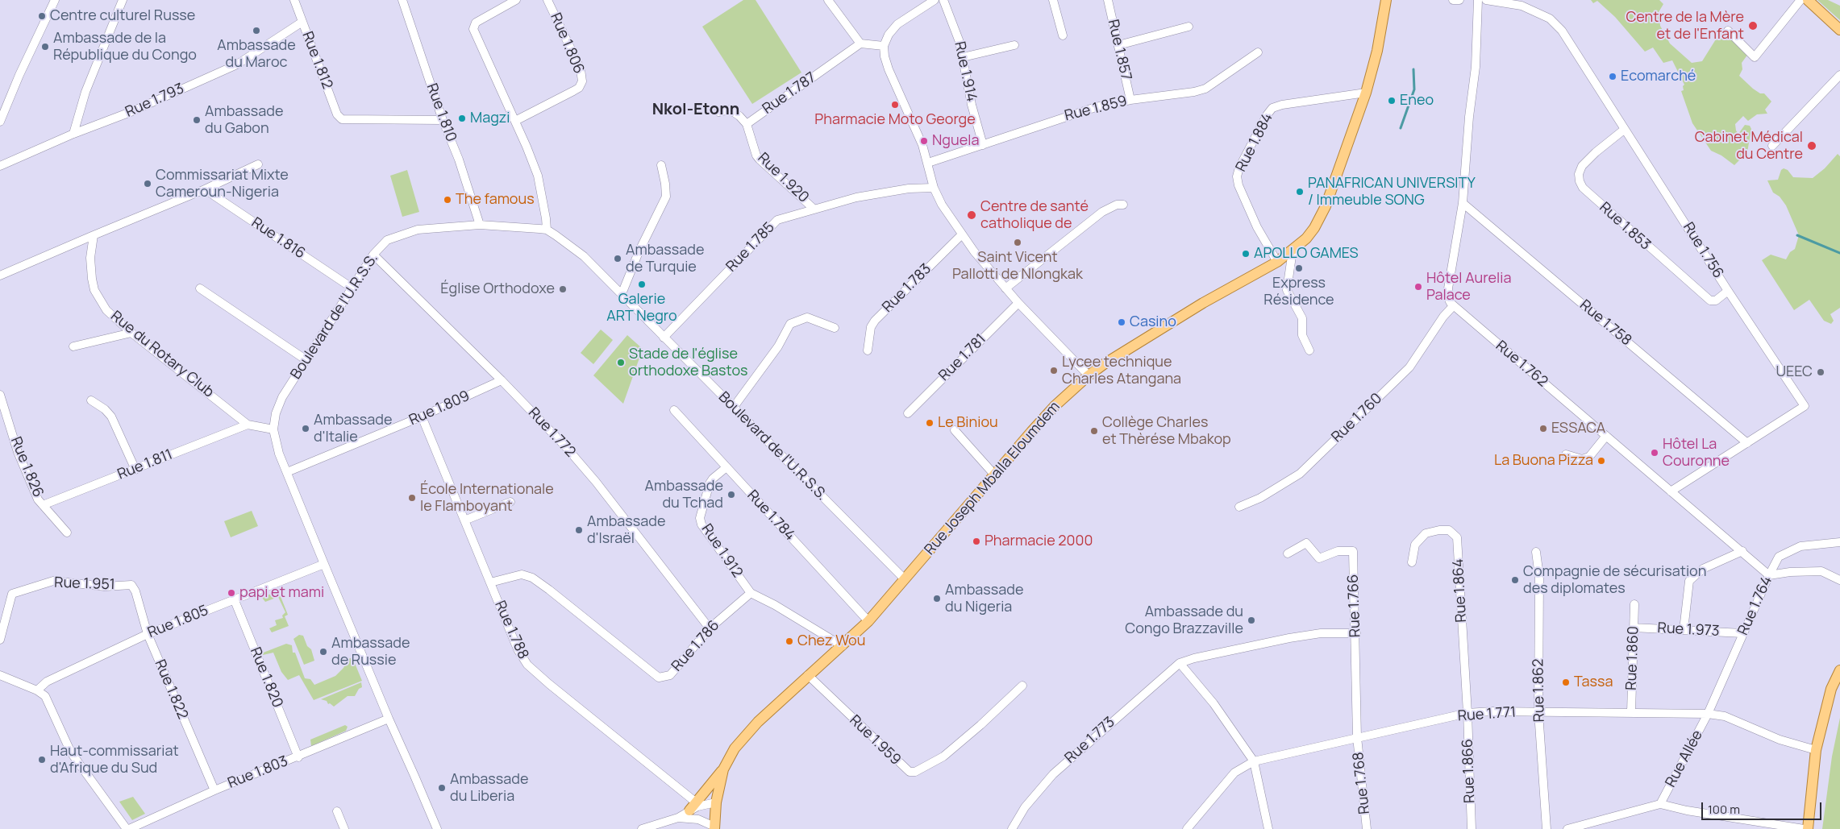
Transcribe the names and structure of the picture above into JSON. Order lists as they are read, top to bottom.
{
  "streets": {
    "main road": ["Rue Joseph Mballa Eloumdem"],
    "street": [
      "Rue 1.806",
      "Rue 1.857",
      "Rue 1.812",
      "Rue 1.914",
      "Rue 1.787",
      "Rue 1.793",
      "Rue 1.859",
      "Rue 1.810",
      "Rue 1.884",
      "Rue 1.920",
      "Rue 1.853",
      "Rue 1.816",
      "Rue 1.785",
      "Rue 1.756",
      "Rue 1.783",
      "Boulevard de l'U.R.S.S.",
      "Rue 1.758",
      "Rue du Rotary Club",
      "Rue 1.781",
      "Rue 1.762",
      "Rue 1.809",
      "Rue 1.760",
      "Rue 1.772",
      "Rue 1.811",
      "Rue 1.826",
      "Rue 1.784",
      "Rue 1.912",
      "Rue 1.951",
      "Rue 1.864",
      "Rue 1.766",
      "Rue 1.764",
      "Rue 1.805",
      "Rue 1.788",
      "Rue 1.973",
      "Rue 1.786",
      "Rue 1.860",
      "Rue 1.820",
      "Rue 1.822",
      "Rue 1.862",
      "Rue 1.771",
      "Rue 1.959",
      "Rue 1.773",
      "Rue Allée",
      "Rue 1.866",
      "Rue 1.803",
      "Rue 1.768"
    ]
  },
  "crossings": [
    ["Rue 1.857", "Rue 1.859"],
    ["Rue 1.812", "Rue 1.793"],
    ["Rue 1.812", "Rue 1.810"],
    ["Rue 1.914", "Rue 1.859"],
    ["Rue 1.787", "Rue 1.920"],
    ["Rue 1.810", "Boulevard de l'U.R.S.S."],
    ["Rue 1.884", "Rue Joseph Mballa Eloumdem"],
    ["Rue 1.920", "Rue 1.785"],
    ["Rue 1.853", "Rue 1.756"],
    ["Rue 1.816", "Boulevard de l'U.R.S.S."],
    ["Rue 1.785", "Boulevard de l'U.R.S.S."],
    ["Rue 1.756", "Rue 1.758"],
    ["Rue 1.756", "Rue 1.762"],
    ["Boulevard de l'U.R.S.S.", "Rue du Rotary Club"],
    ["Boulevard de l'U.R.S.S.", "Rue 1.809"],
    ["Boulevard de l'U.R.S.S.", "Rue 1.772"],
    ["Boulevard de l'U.R.S.S.", "Rue Joseph Mballa Eloumdem"],
    ["Boulevard de l'U.R.S.S.", "Rue 1.805"],
    ["Boulevard de l'U.R.S.S.", "Rue 1.803"],
    ["Rue du Rotary Club", "Rue 1.811"],
    ["Rue 1.762", "Rue 1.760"],
    ["Rue 1.762", "Rue 1.764"],
    ["Rue 1.809", "Rue 1.772"],
    ["Rue 1.809", "Rue 1.788"],
    ["Rue 1.772", "Rue 1.786"],
    ["Rue 1.811", "Rue 1.826"],
    ["Rue Joseph Mballa Eloumdem", "Rue 1.784"],
    ["Rue Joseph Mballa Eloumdem", "Rue 1.959"],
    ["Rue 1.784", "Rue 1.912"],
    ["Rue 1.912", "Rue 1.786"],
    ["Rue 1.951", "Rue 1.822"],
    ["Rue 1.864", "Rue 1.771"],
    ["Rue 1.864", "Rue 1.866"],
    ["Rue 1.766", "Rue 1.771"],
    ["Rue 1.766", "Rue 1.773"],
    ["Rue 1.766", "Rue 1.768"],
    ["Rue 1.764", "Rue 1.973"],
    ["Rue 1.764", "Rue 1.771"],
    ["Rue 1.764", "Rue Allée"],
    ["Rue 1.805", "Rue 1.820"],
    ["Rue 1.805", "Rue 1.822"],
    ["Rue 1.788", "Rue 1.786"],
    ["Rue 1.973", "Rue 1.860"],
    ["Rue 1.860", "Rue 1.771"],
    ["Rue 1.820", "Rue 1.803"],
    ["Rue 1.822", "Rue 1.803"],
    ["Rue 1.862", "Rue 1.771"],
    ["Rue 1.771", "Rue Allée"],
    ["Rue 1.771", "Rue 1.866"],
    ["Rue 1.771", "Rue 1.768"]
  ],
  "districts": ["Nkol-Etonn"],
  "places": [
    "Centre culturel Russe",
    "Centre de la Mère et de l'Enfant",
    "Ambassade du Maroc",
    "Ambassade de la République du Congo",
    "Ecomarché",
    "Eneo",
    "Pharmacie Moto George",
    "Magzi",
    "Ambassade du Gabon",
    "Nguela",
    "Cabinet Médical du Centre",
    "Commissariat Mixte Cameroun-Nigeria",
    "PANAFRICAN UNIVERSITY / Immeuble SONG",
    "The famous",
    "Centre de santé catholique de",
    "Saint Vicent Pallotti de Nlongkak",
    "APOLLO GAMES",
    "Ambassade de Turquie",
    "Express Résidence",
    "Galerie ART Negro",
    "Hôtel Aurelia Palace",
    "Église Orthodoxe",
    "Casino",
    "Stade de l'église orthodoxe Bastos",
    "Lycee technique Charles Atangana",
    "UEEC",
    "Le Biniou",
    "Ambassade d'Italie",
    "ESSACA",
    "Collège Charles et Thèrése Mbakop",
    "Hôtel La Couronne",
    "La Buona Pizza",
    "Ambassade du Tchad",
    "École Internationale le Flamboyant",
    "Ambassade d'Israël",
    "Pharmacie 2000",
    "Compagnie de sécurisation des diplomates",
    "papi et mami",
    "Ambassade du Nigeria",
    "Ambassade du Congo Brazzaville",
    "Chez Wou",
    "Ambassade de Russie",
    "Tassa",
    "Haut-commissariat d'Afrique du Sud",
    "Ambassade du Liberia"
  ],
  "scale_bar": "100 m"
}
